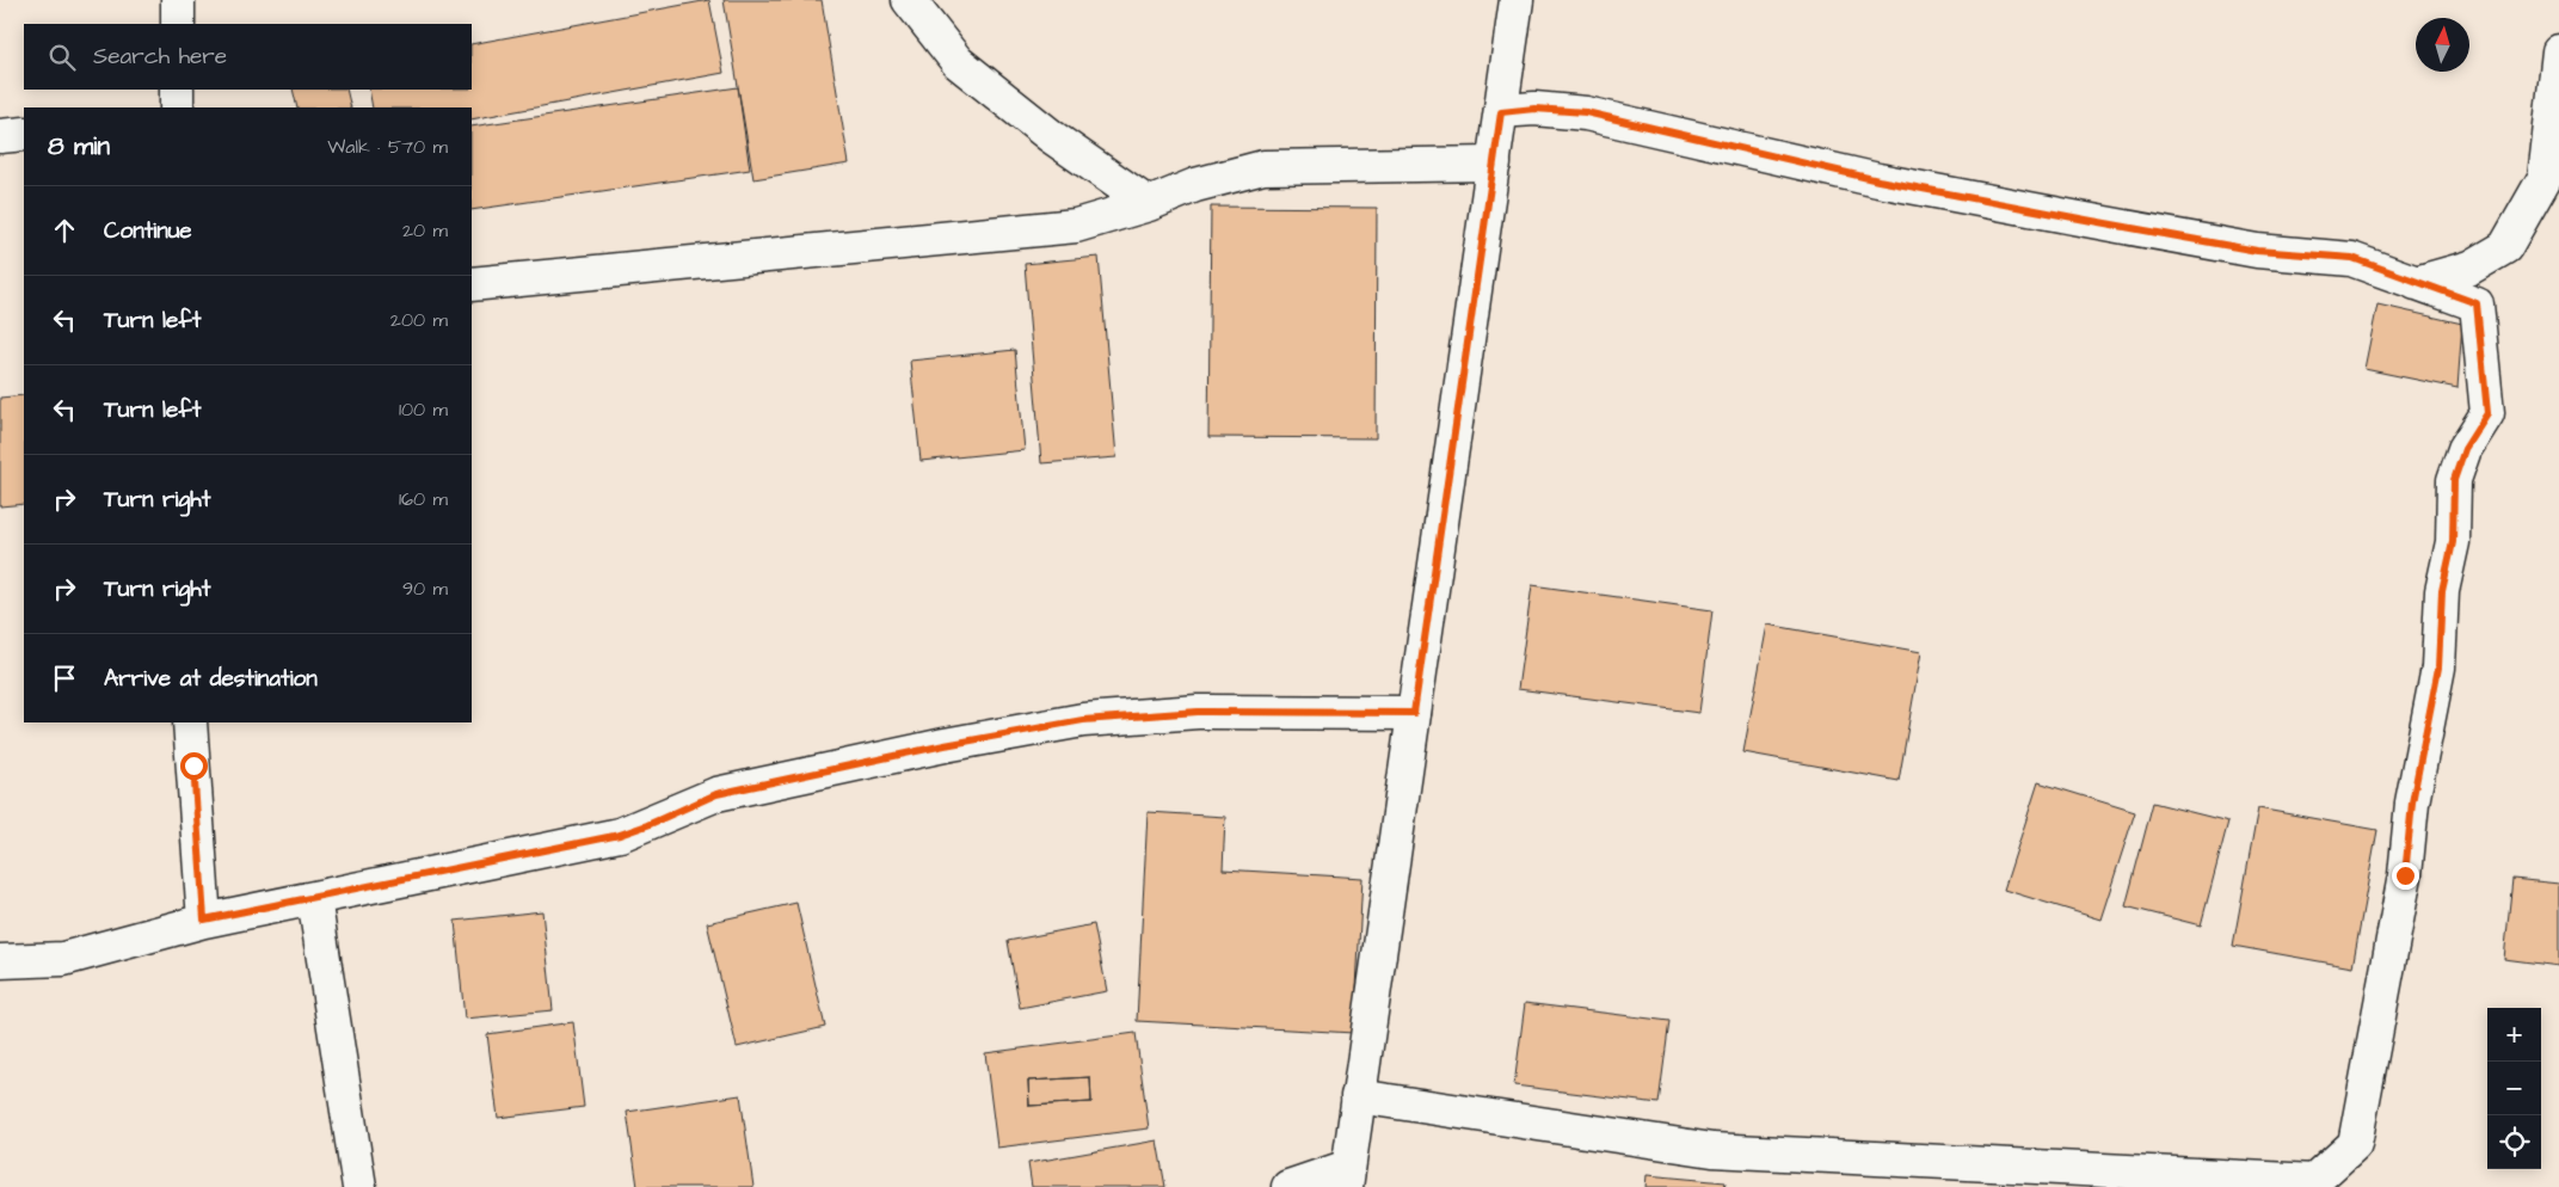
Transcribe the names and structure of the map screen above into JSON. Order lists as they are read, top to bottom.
{
  "north": "top",
  "page": {
    "search": "Search here",
    "heading": ["8 min", "Walk · 570 m"],
    "list": [
      ["Continue", "20 m"],
      ["Turn left", "200 m"],
      ["Turn left", "100 m"],
      ["Turn right", "160 m"],
      ["Turn right", "90 m"],
      "Arrive at destination"
    ],
    "map_buttons": ["+", "−"]
  }
}
